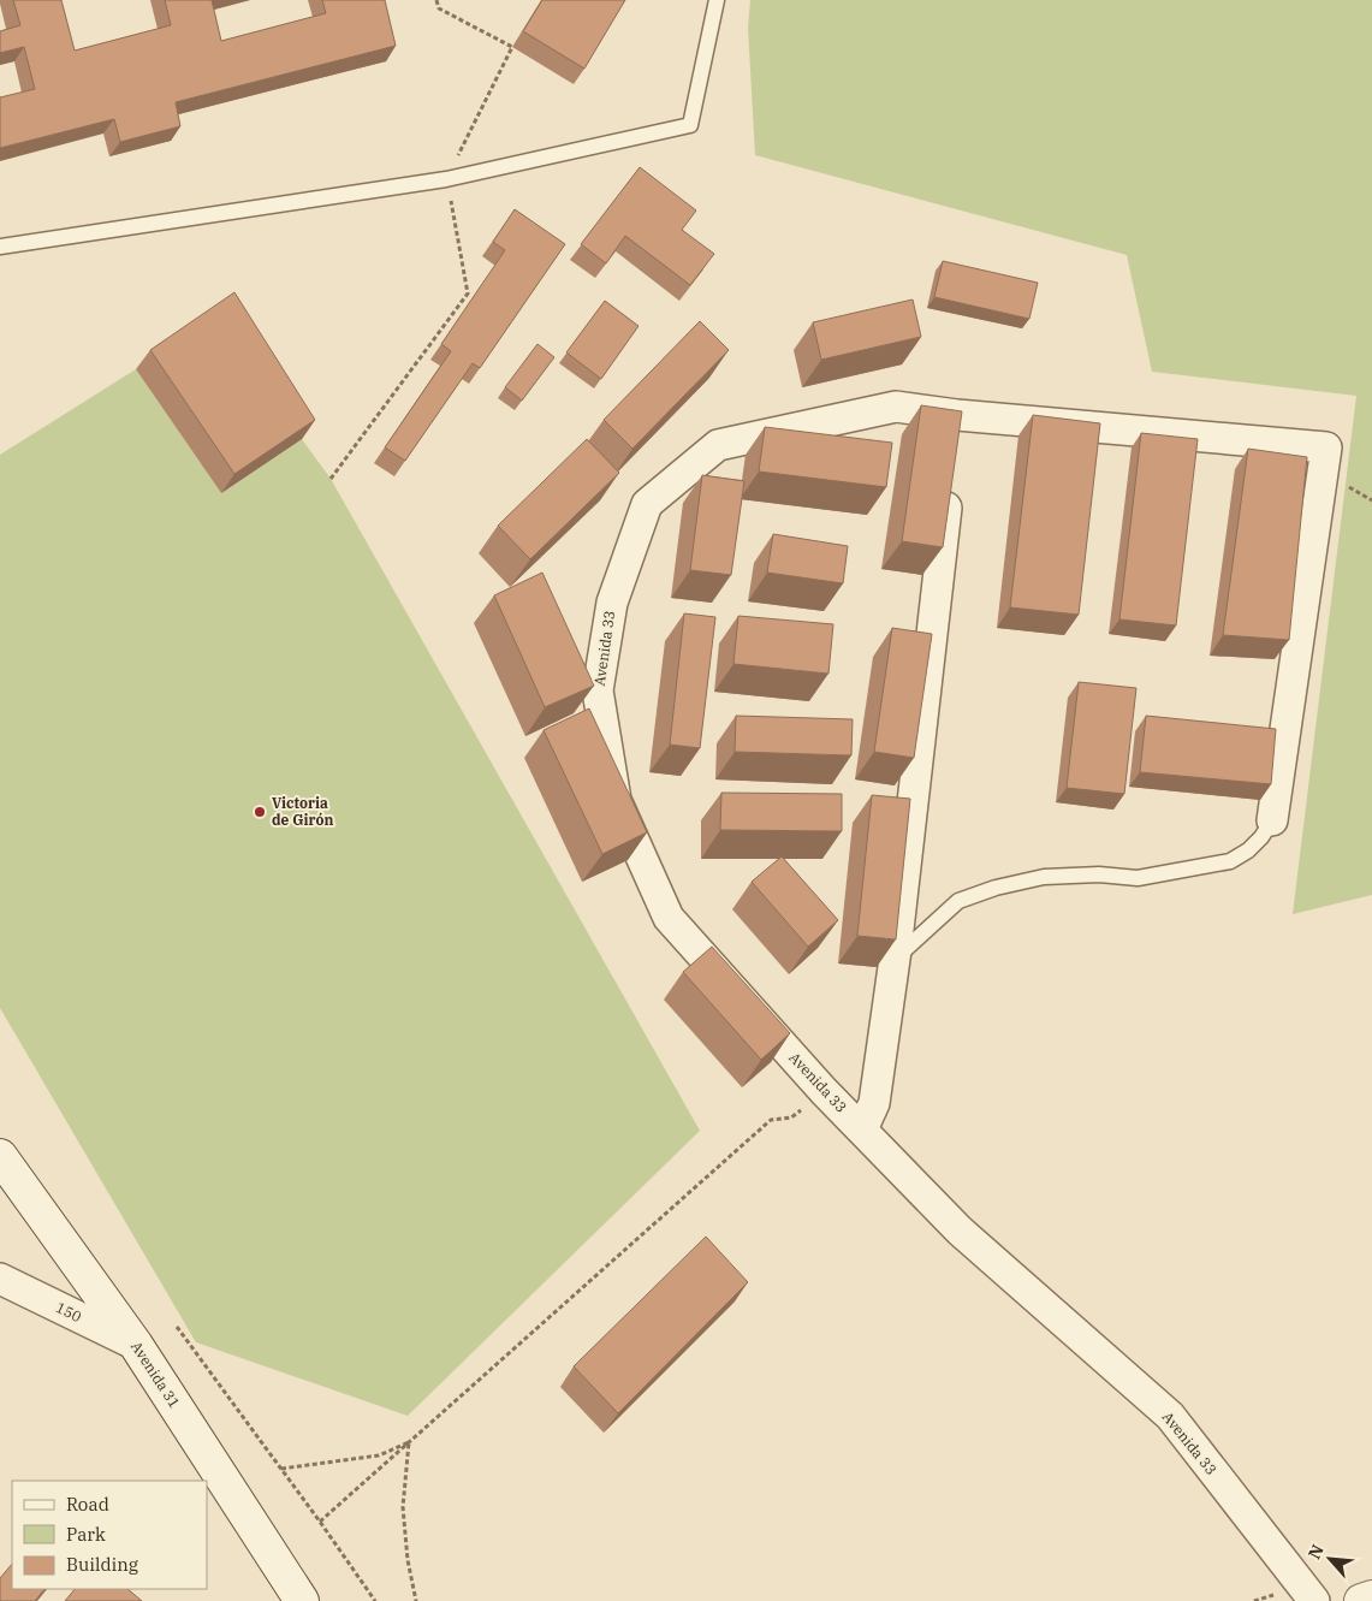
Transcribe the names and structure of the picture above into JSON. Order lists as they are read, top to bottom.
{
  "streets": {
    "main road": ["Avenida 31"],
    "street": ["Avenida 33", "150"]
  },
  "crossings": [
    ["150", "Avenida 31"]
  ],
  "places": ["Victoria de Girón"],
  "legend": ["Road", "Park", "Building"],
  "north": "top left"
}
